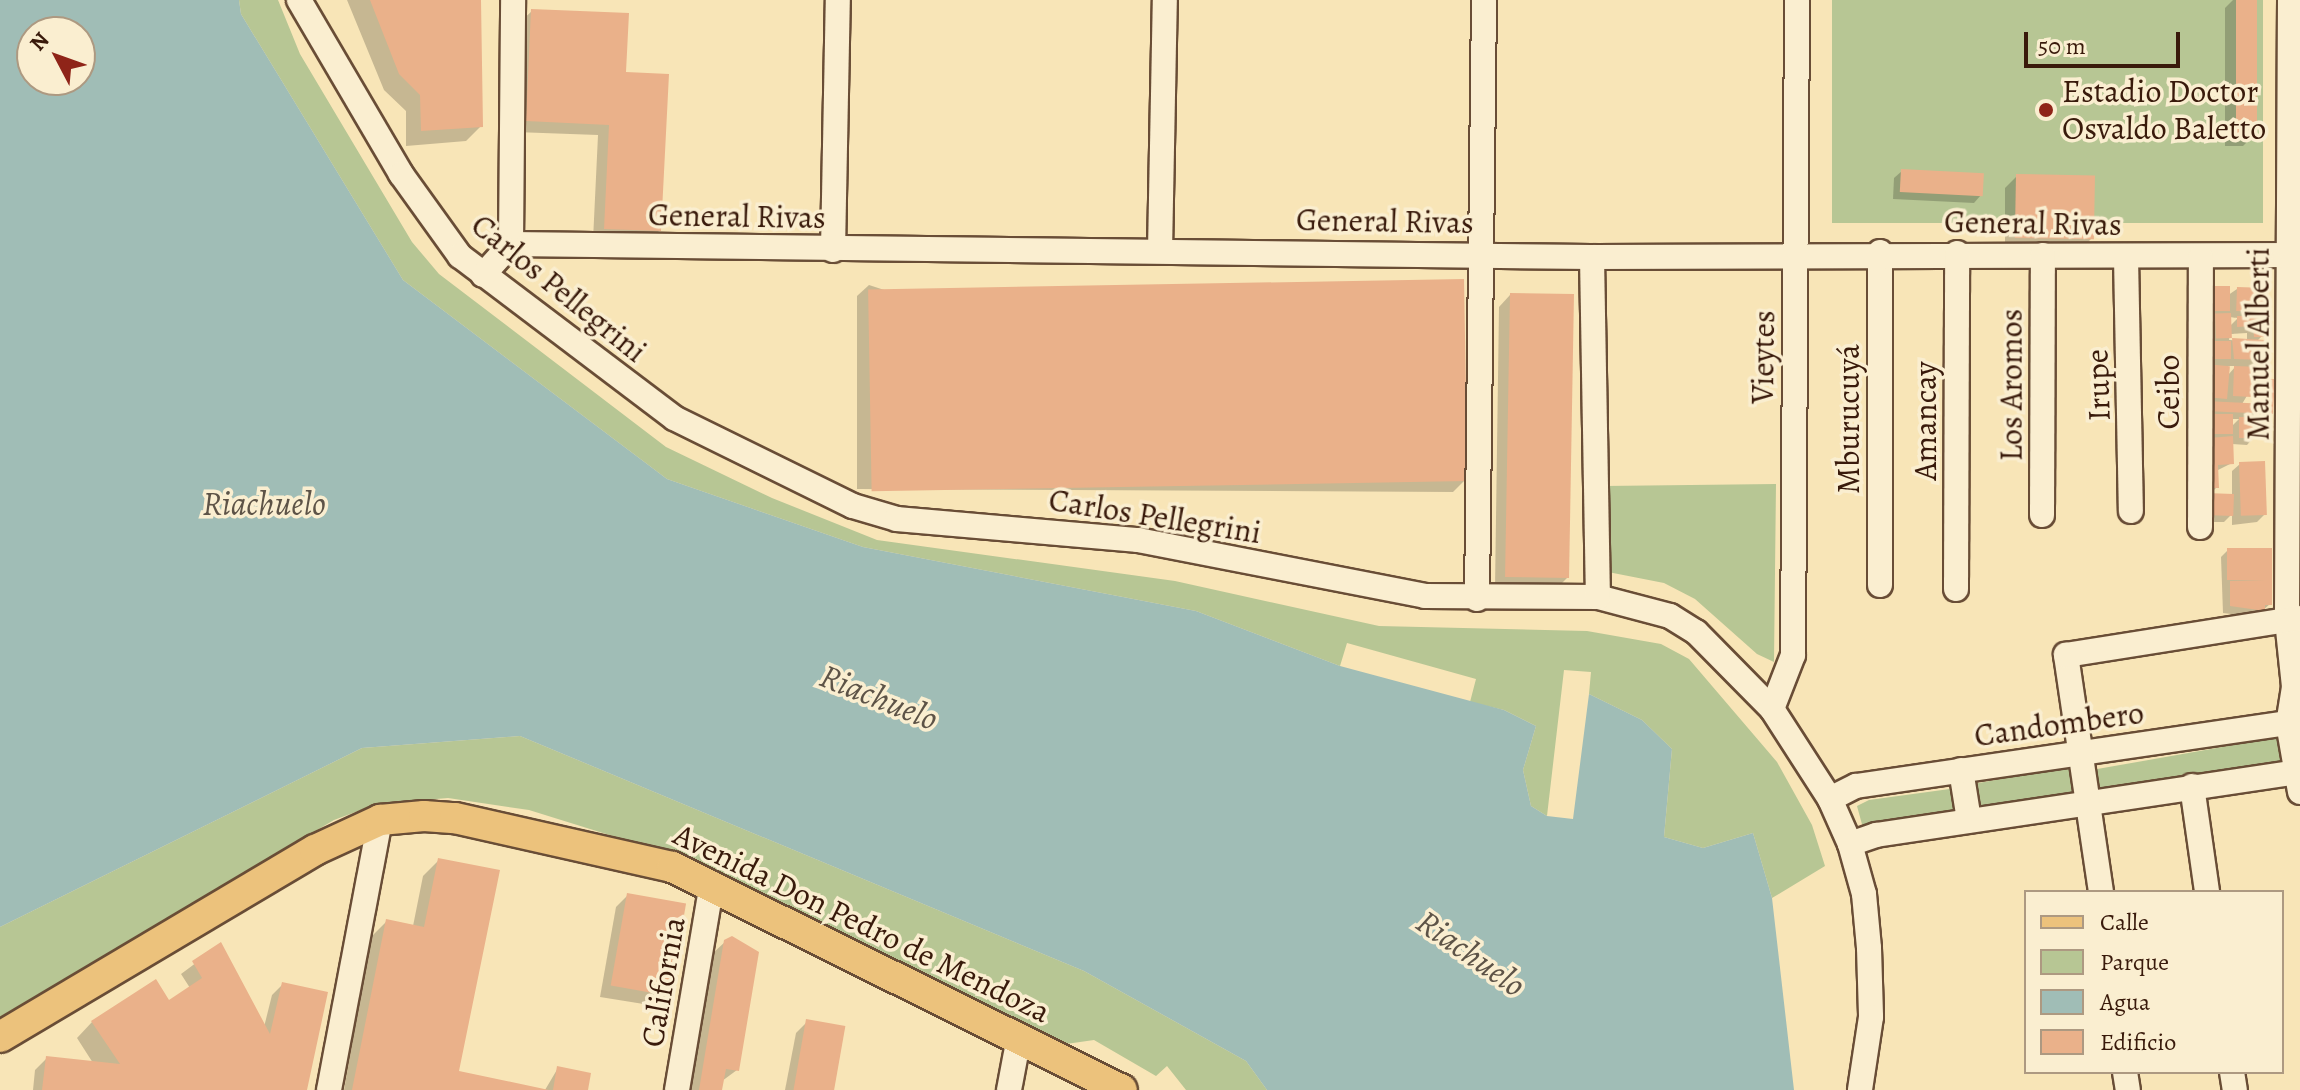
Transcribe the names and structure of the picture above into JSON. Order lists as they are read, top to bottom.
{
  "streets": {
    "main road": ["Avenida Don Pedro de Mendoza"],
    "street": [
      "General Rivas",
      "Carlos Pellegrini",
      "Manuel Alberti",
      "Vieytes",
      "Los Aromos",
      "Irupe",
      "Ceibo",
      "Mburucuyá",
      "Amancay",
      "Candombero",
      "California"
    ]
  },
  "crossings": [
    ["General Rivas", "Manuel Alberti"],
    ["General Rivas", "Vieytes"],
    ["General Rivas", "Los Aromos"],
    ["General Rivas", "Irupe"],
    ["General Rivas", "Ceibo"],
    ["General Rivas", "Mburucuyá"],
    ["General Rivas", "Amancay"],
    ["Carlos Pellegrini", "Vieytes"],
    ["Carlos Pellegrini", "Candombero"],
    ["Manuel Alberti", "Candombero"],
    ["Avenida Don Pedro de Mendoza", "California"]
  ],
  "water": ["Riachuelo"],
  "places": ["Estadio Doctor Osvaldo Baletto"],
  "legend": [
    "Calle",
    "Parque",
    "Agua",
    "Edificio"
  ],
  "scale_bar": "50 m",
  "north": "top left"
}
